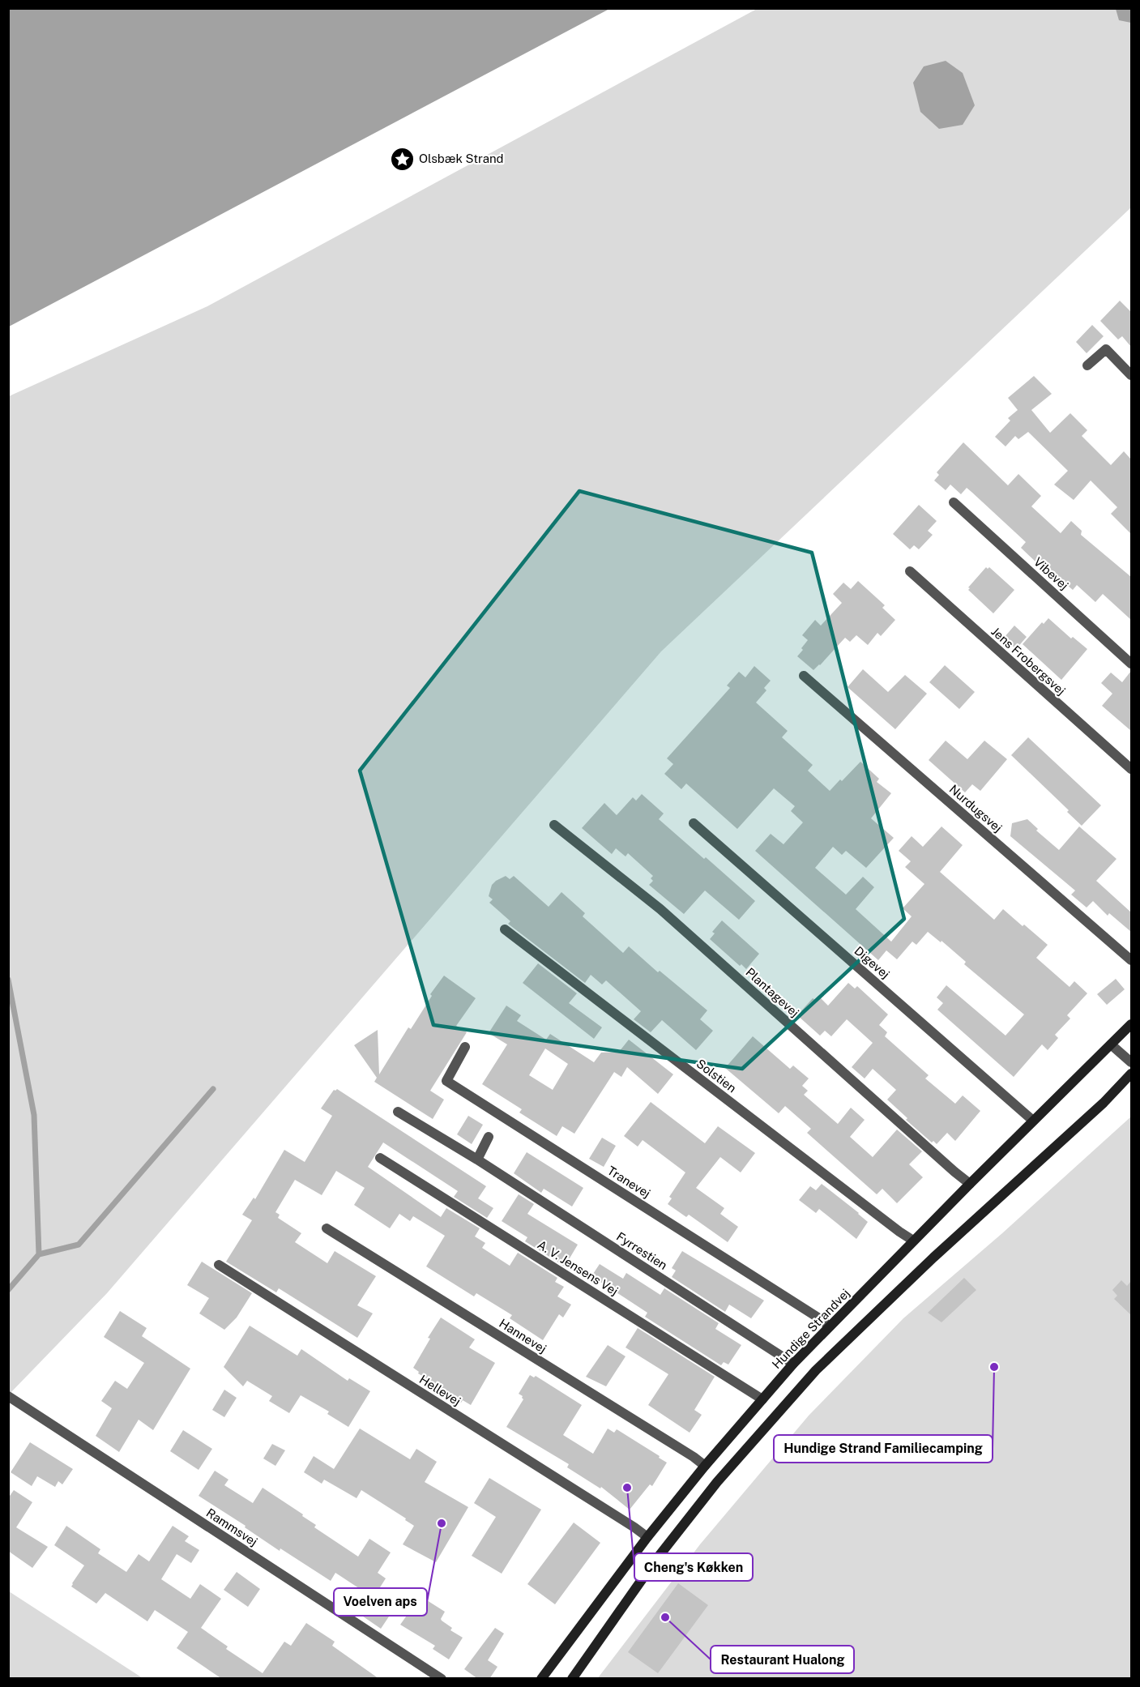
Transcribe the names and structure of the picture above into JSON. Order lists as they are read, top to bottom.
{
  "streets": {
    "main road": ["Hundige Strandvej"],
    "street": [
      "Vibevej",
      "Jens Frobergsvej",
      "Nurdugsvej",
      "Digevej",
      "Plantagevej",
      "Solstien",
      "Tranevej",
      "Fyrrestien",
      "A. V. Jensens Vej",
      "Hannevej",
      "Hellevej",
      "Rammsvej"
    ]
  },
  "crossings": [
    ["Digevej", "Hundige Strandvej"],
    ["Plantagevej", "Hundige Strandvej"],
    ["Solstien", "Hundige Strandvej"],
    ["Tranevej", "Hundige Strandvej"],
    ["Fyrrestien", "Hundige Strandvej"],
    ["A. V. Jensens Vej", "Hundige Strandvej"],
    ["Hundige Strandvej", "Hannevej"],
    ["Hundige Strandvej", "Hellevej"]
  ],
  "places": {
    "place": ["Olsbæk Strand"],
    "other": [
      "Hundige Strand Familiecamping",
      "Cheng's Køkken",
      "Voelven aps",
      "Restaurant Hualong"
    ]
  }
}
